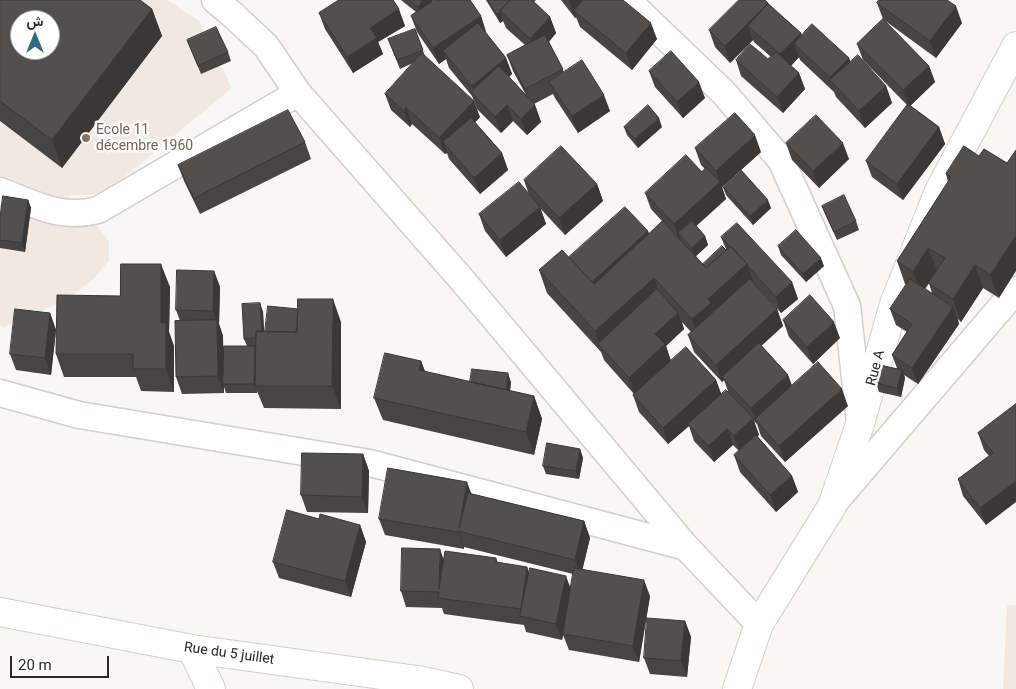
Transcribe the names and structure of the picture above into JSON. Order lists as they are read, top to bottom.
{
  "streets": {
    "street": ["Rue A", "Rue du 5 juillet"]
  },
  "places": ["Ecole 11 décembre 1960"],
  "scale_bar": "20 m",
  "north": "top"
}
